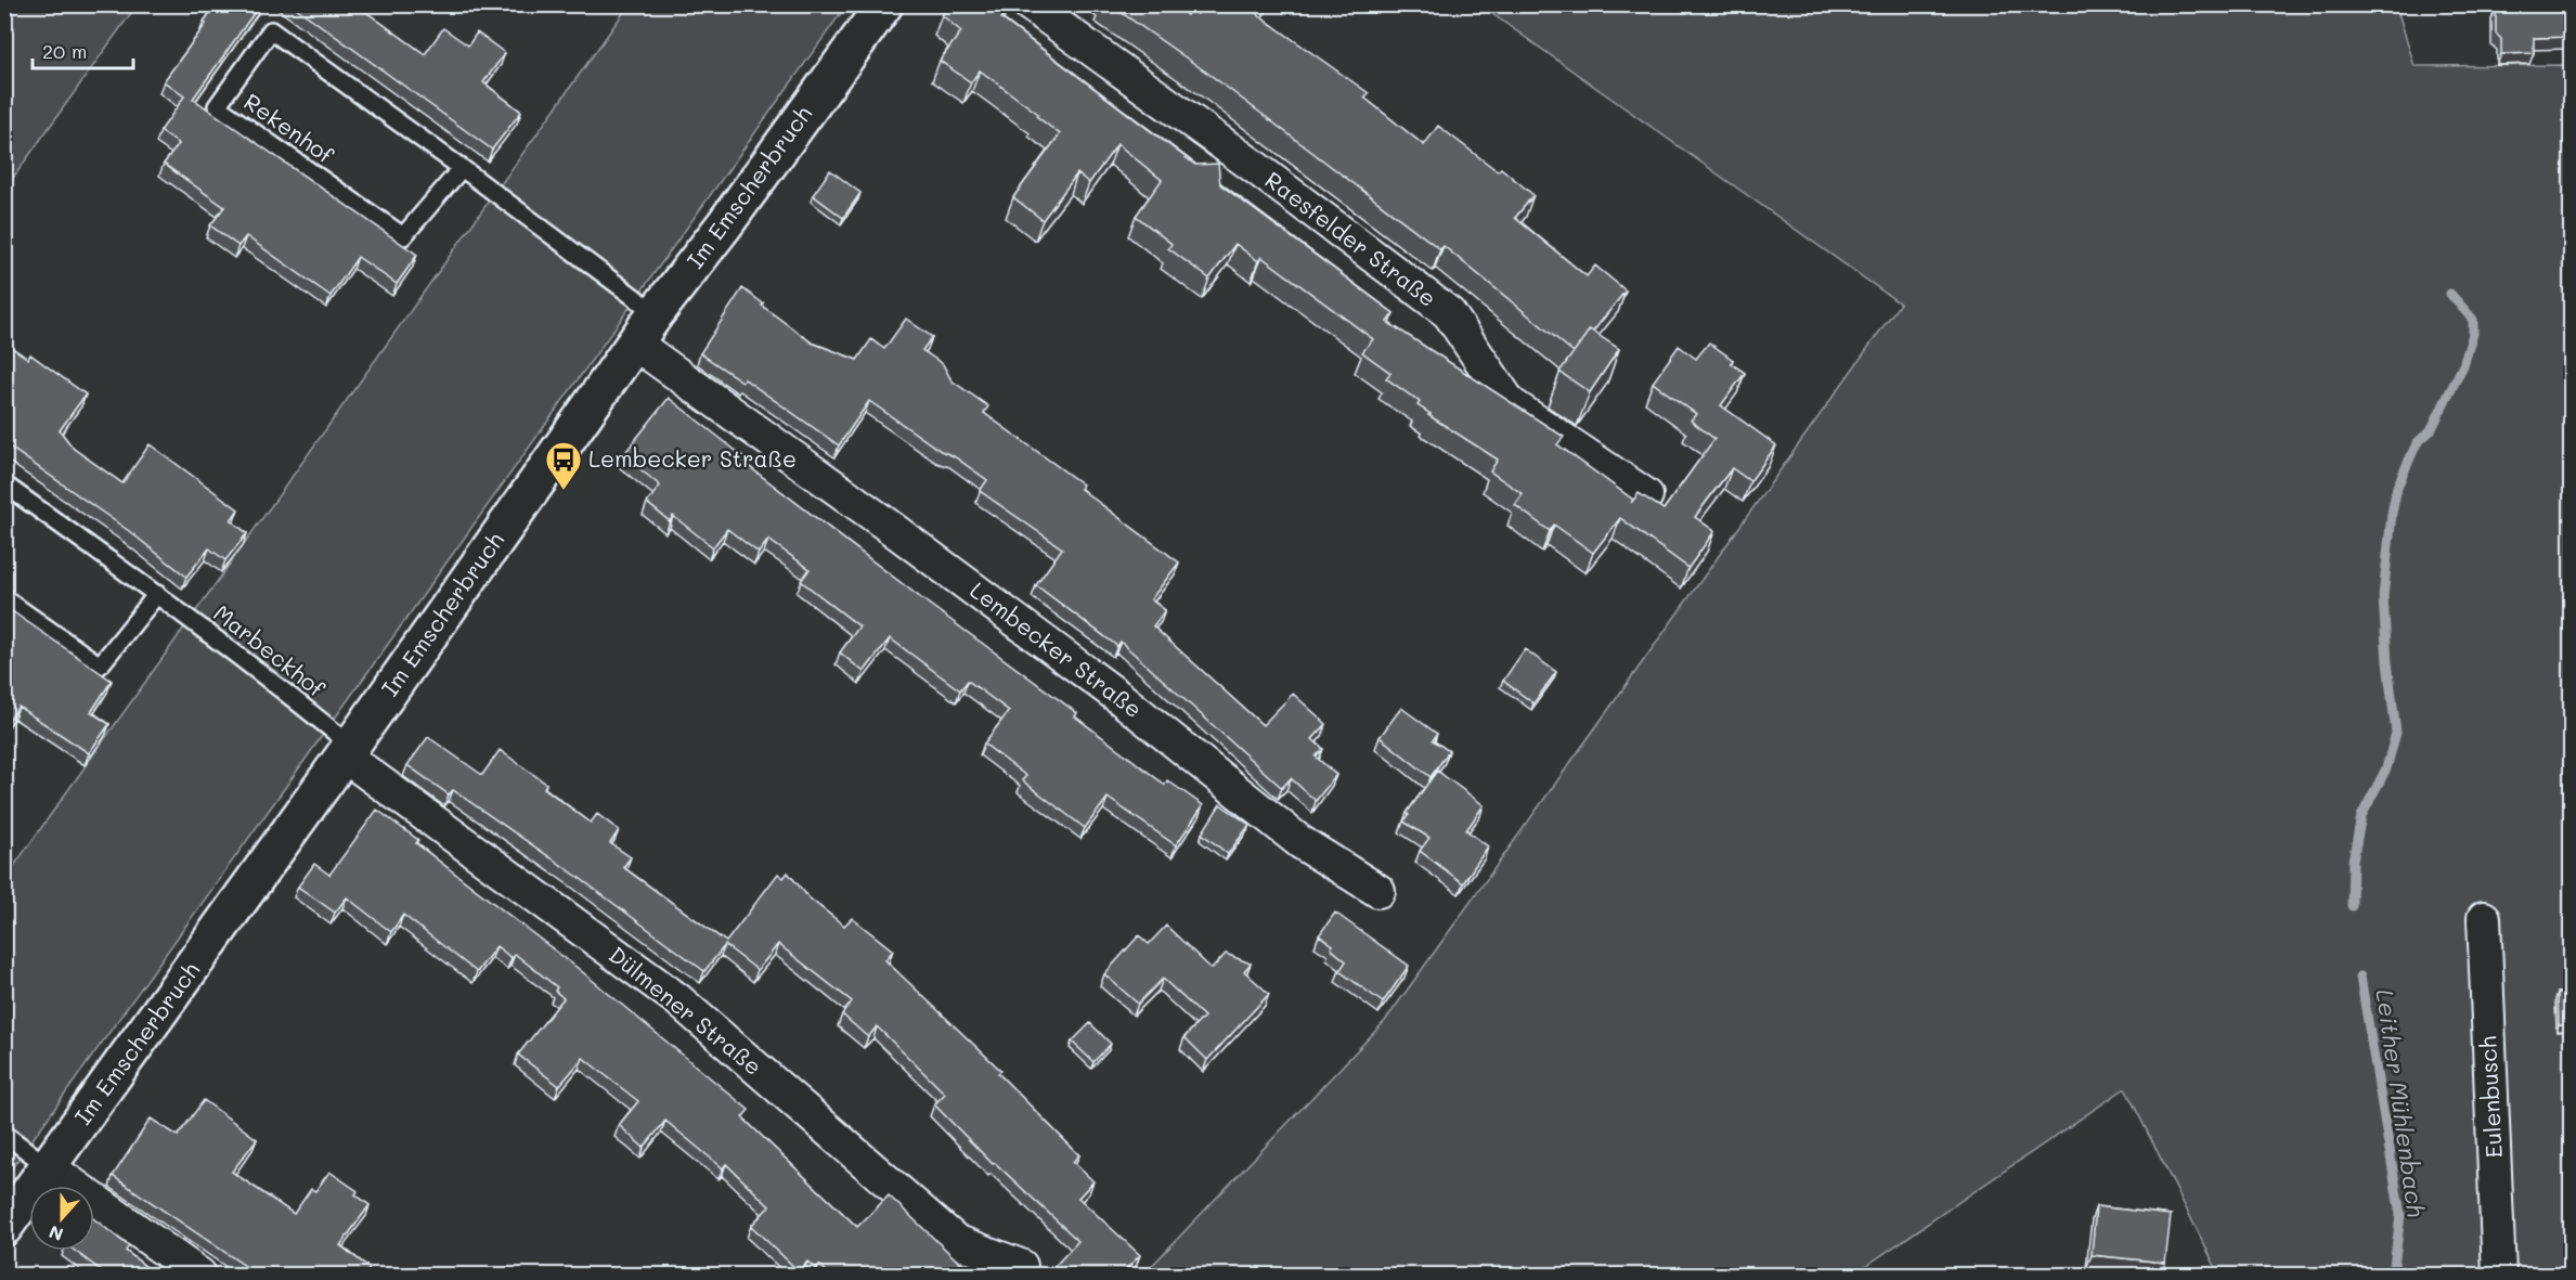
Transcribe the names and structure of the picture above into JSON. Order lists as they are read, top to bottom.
{
  "streets": {
    "street": [
      "Im Emscherbruch",
      "Raesfelder Straße",
      "Lembecker Straße",
      "Dülmener Straße",
      "Eulenbusch"
    ],
    "lane": ["Rekenhof", "Marbeckhof"]
  },
  "crossings": [
    ["Rekenhof", "Im Emscherbruch"],
    ["Im Emscherbruch", "Lembecker Straße"],
    ["Im Emscherbruch", "Marbeckhof"],
    ["Im Emscherbruch", "Dülmener Straße"],
    ["Marbeckhof", "Dülmener Straße"]
  ],
  "water": ["Leither Mühlenbach"],
  "places": {
    "bus stop": ["Lembecker Straße"]
  },
  "scale_bar": "20 m",
  "north": "bottom"
}
